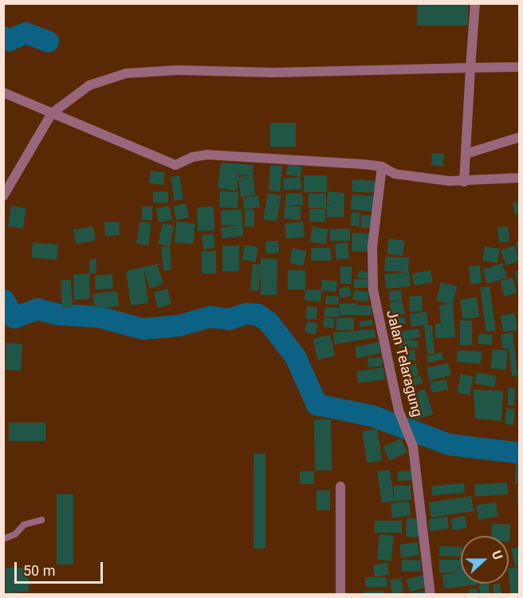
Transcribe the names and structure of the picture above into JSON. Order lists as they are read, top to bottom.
{
  "streets": {
    "street": ["Jalan Telaragung"]
  },
  "scale_bar": "50 m",
  "north": "right"
}
